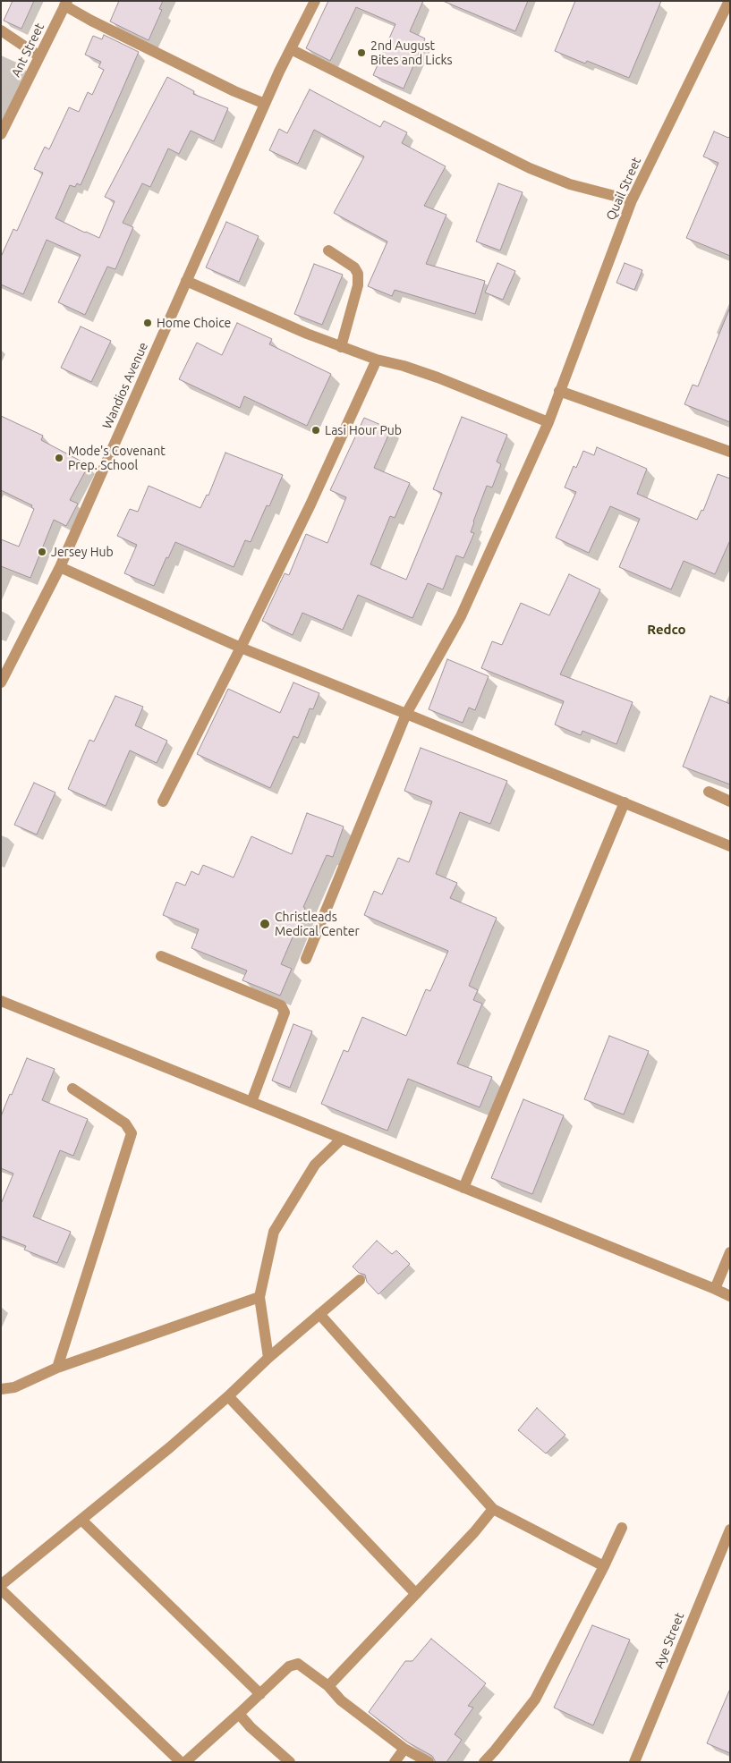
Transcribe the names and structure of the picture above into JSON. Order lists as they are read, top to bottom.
{
  "streets": {
    "street": [
      "Ant Street",
      "Quail Street",
      "Wandios Avenue",
      "Aye Street"
    ]
  },
  "districts": ["Redco"],
  "places": [
    "2nd August Bites and Licks",
    "Home Choice",
    "Lasi Hour Pub",
    "Mode's Covenant Prep. School",
    "Jersey Hub",
    "Christleads Medical Center"
  ]
}
